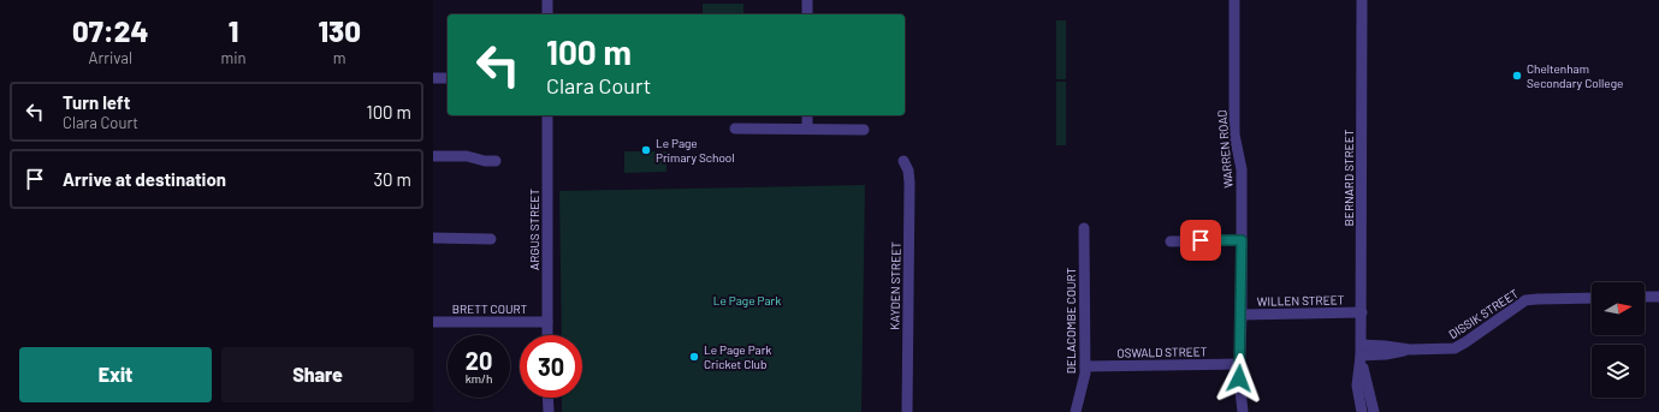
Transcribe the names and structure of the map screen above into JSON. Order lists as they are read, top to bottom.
{
  "streets": {
    "street": [
      "WARREN ROAD",
      "BERNARD STREET",
      "ARGUS STREET",
      "KAYDEN STREET",
      "WILLEN STREET",
      "BRETT COURT",
      "DISSIK STREET",
      "DELACOMBE COURT",
      "OSWALD STREET"
    ]
  },
  "crossings": [
    ["WARREN ROAD", "WILLEN STREET"],
    ["WARREN ROAD", "OSWALD STREET"],
    ["BERNARD STREET", "WILLEN STREET"],
    ["BERNARD STREET", "DISSIK STREET"],
    ["ARGUS STREET", "BRETT COURT"],
    ["DELACOMBE COURT", "OSWALD STREET"]
  ],
  "parks": ["Le Page Park"],
  "places": ["Cheltenham Secondary College", "Le Page Primary School", "Le Page Park Cricket Club"],
  "north": "right",
  "page": {
    "eta": [
      "07:24",
      "Arrival",
      "1",
      "min",
      "130",
      "m"
    ],
    "turn": ["100 m", "Clara Court"],
    "list": [
      {
        "name": "Turn left",
        "note": "Clara Court",
        "value": "100 m"
      },
      {
        "name": "Arrive at destination",
        "value": "30 m"
      }
    ],
    "speed": "20 km/h",
    "limit": "30",
    "buttons": ["Exit", "Share"]
  }
}
